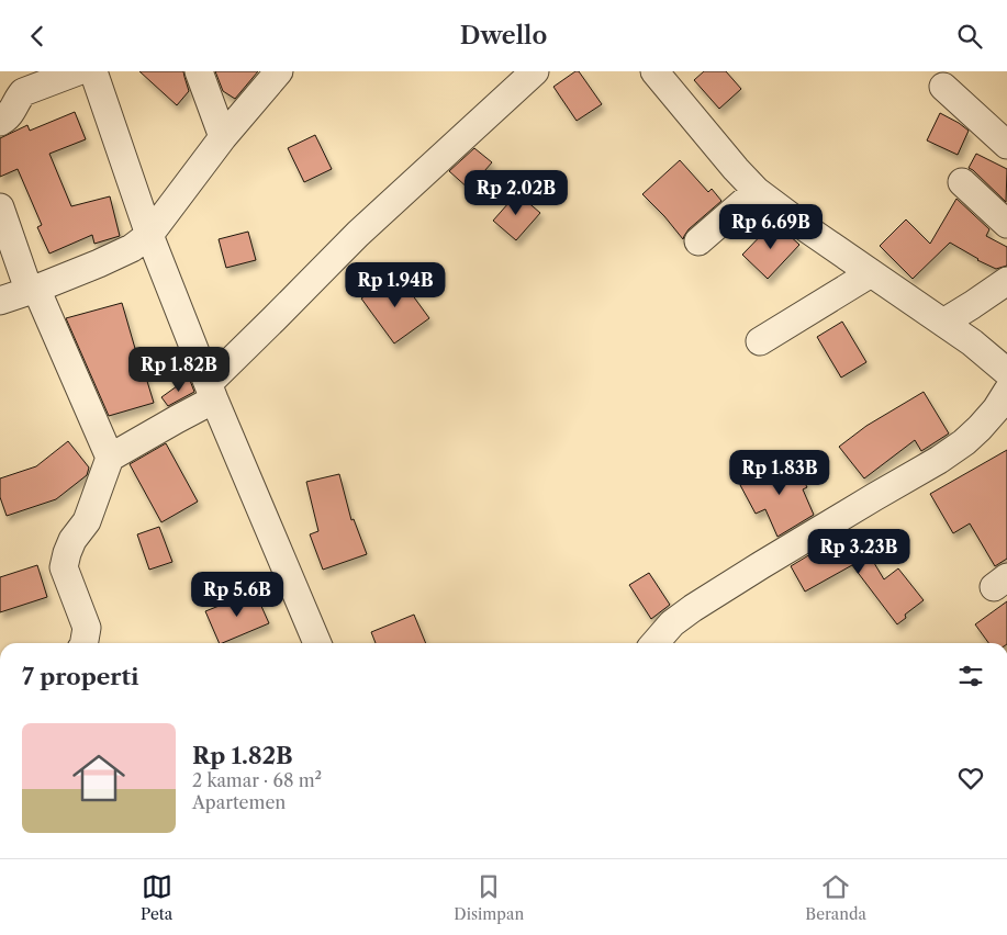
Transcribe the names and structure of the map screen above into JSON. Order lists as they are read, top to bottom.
{
  "page": {
    "header": "Dwello",
    "price": [
      "Rp 2.02B",
      "Rp 6.69B",
      "Rp 1.94B",
      "Rp 1.82B",
      "Rp 1.83B",
      "Rp 3.23B",
      "Rp 5.6B"
    ],
    "heading": "7 properti",
    "list": [
      {
        "name": "Rp 1.82B",
        "note": "2 kamar · 68 m² · Apartemen"
      }
    ],
    "tabs": ["Peta", "Disimpan", "Beranda"]
  }
}
